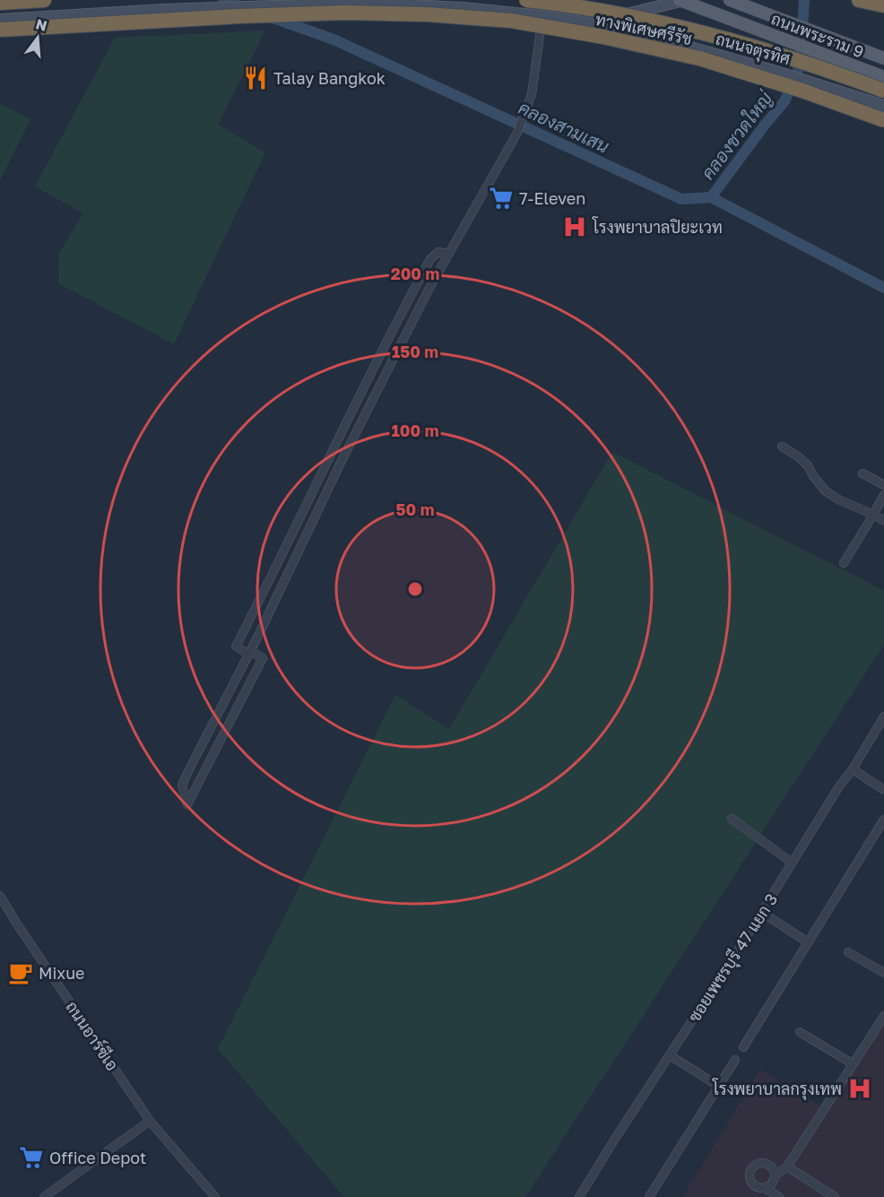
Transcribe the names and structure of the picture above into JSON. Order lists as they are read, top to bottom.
{
  "streets": {
    "highway": ["ทางพิเศษศรีรัช"],
    "main road": ["ถนนพระราม 9", "ถนนจตุรทิศ"],
    "street": ["ซอยเพชรบุรี 47 แยก 3", "ถนนอาร์ซีเอ"]
  },
  "water": ["คลองสามเสน", "คลองชวดใหญ่"],
  "places": {
    "restaurant": ["Talay Bangkok"],
    "supermarket": ["7-Eleven", "Office Depot"],
    "hospital": ["โรงพยาบาลปิยะเวท", "โรงพยาบาลกรุงเทพ"],
    "cafe": ["Mixue"]
  },
  "north": "top",
  "rings": [
    "200 m",
    "150 m",
    "100 m",
    "50 m"
  ]
}
